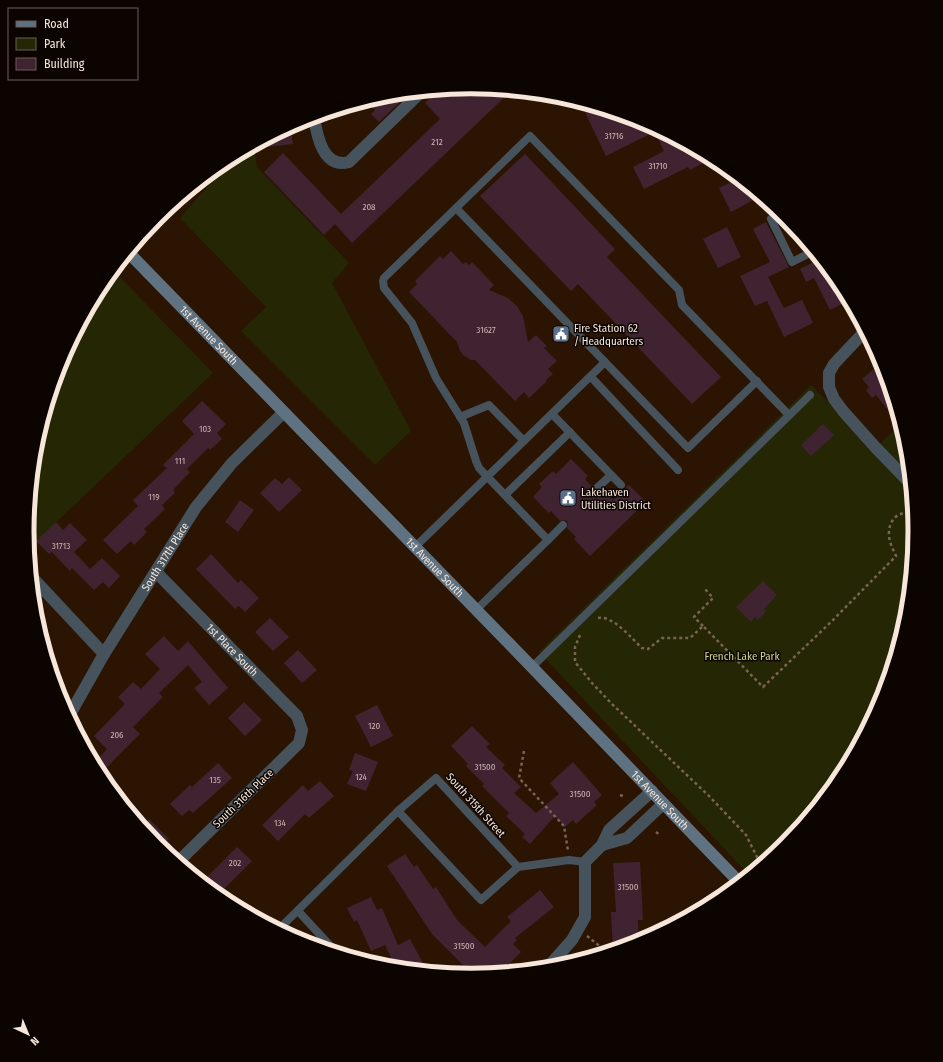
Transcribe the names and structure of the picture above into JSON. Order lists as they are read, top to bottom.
{
  "streets": {
    "main road": ["1st Avenue South"],
    "street": ["South 317th Place", "1st Place South", "South 316th Place"],
    "lane": ["South 315th Street"]
  },
  "crossings": [
    ["1st Avenue South", "South 317th Place"],
    ["South 317th Place", "1st Place South"],
    ["1st Place South", "South 316th Place"]
  ],
  "parks": ["French Lake Park"],
  "places": {
    "public building": ["Fire Station 62 / Headquarters", "Lakehaven Utilities District"]
  },
  "house_numbers": [
    "31716",
    "212",
    "31710",
    "208",
    "31627",
    "103",
    "111",
    "119",
    "31713",
    "120",
    "206",
    "31500",
    "124",
    "135",
    "31500",
    "134",
    "202",
    "31500",
    "31500"
  ],
  "legend": ["Road", "Park", "Building"],
  "north": "bottom right"
}
